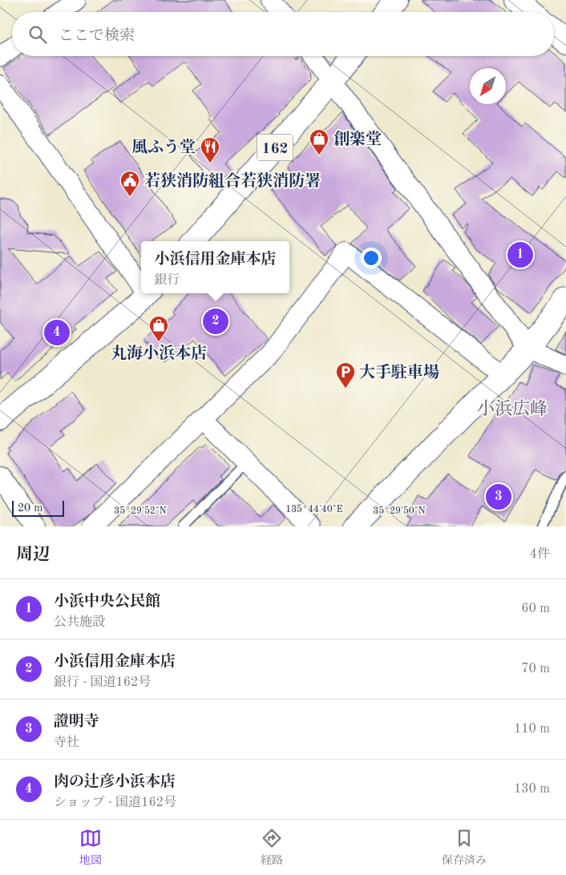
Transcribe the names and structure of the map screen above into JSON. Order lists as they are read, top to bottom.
{
  "streets": {
    "main road": ["162"]
  },
  "districts": ["小浜広峰"],
  "places": {
    "shop": ["創楽堂", "丸海小浜本店"],
    "restaurant": ["風ふう堂"],
    "public building": ["若狭消防組合若狭消防署"],
    "parking": ["大手駐車場"]
  },
  "scale_bar": "20 m",
  "north": "bottom left",
  "page": {
    "search": "ここで検索",
    "pins": [
      "1",
      "2",
      "4",
      "3"
    ],
    "popup": ["小浜信用金庫本店", "銀行"],
    "scale": "20 m",
    "heading": ["周辺", "4件"],
    "list": [
      {
        "mark": "1",
        "name": "小浜中央公民館",
        "note": "公共施設",
        "value": "60 m"
      },
      {
        "mark": "2",
        "name": "小浜信用金庫本店",
        "note": "銀行 · 国道162号",
        "value": "70 m"
      },
      {
        "mark": "3",
        "name": "證明寺",
        "note": "寺社",
        "value": "110 m"
      },
      {
        "mark": "4",
        "name": "肉の辻彦小浜本店",
        "note": "ショップ · 国道162号",
        "value": "130 m"
      }
    ],
    "nav": ["地図", "経路", "保存済み"]
  },
  "coordinates": ["135°44'40\"E", "35°29'52\"N", "35°29'50\"N"]
}
